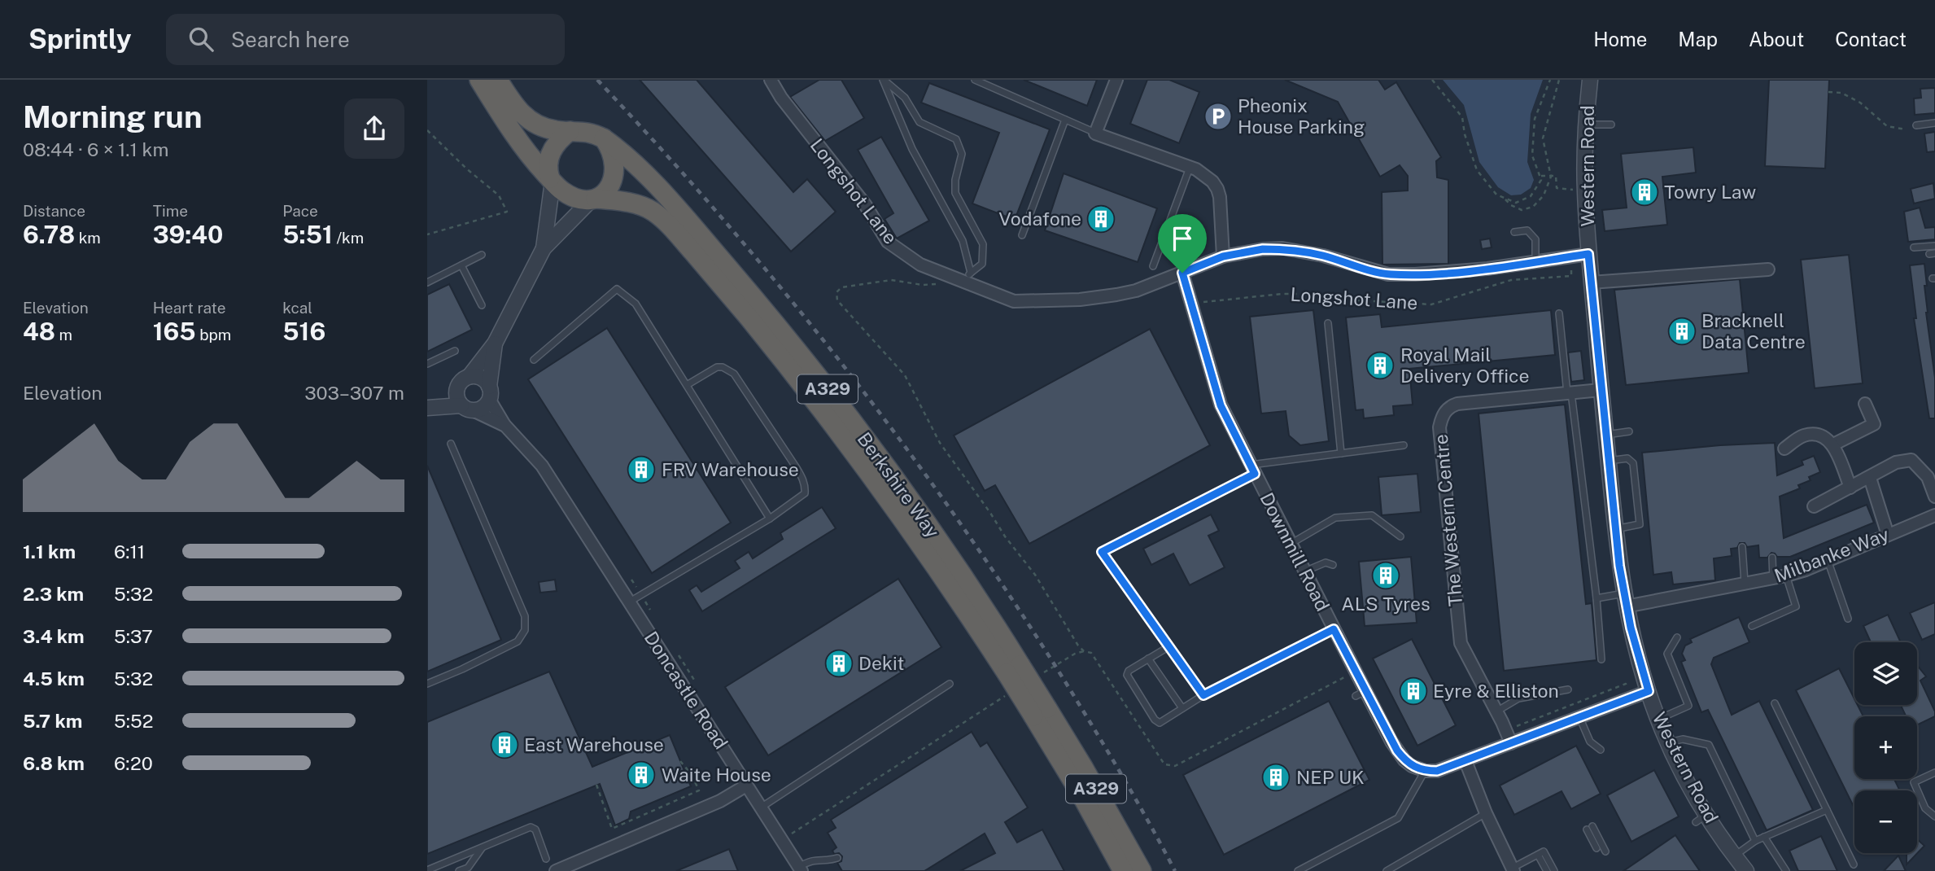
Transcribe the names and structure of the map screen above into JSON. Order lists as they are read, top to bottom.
{
  "streets": {
    "highway": ["A329", "Berkshire Way"],
    "street": [
      "Western Road",
      "Longshot Lane",
      "The Western Centre",
      "Downmill Road",
      "Milbanke Way",
      "Doncastle Road"
    ]
  },
  "crossings": [
    ["Western Road", "Longshot Lane"],
    ["Western Road", "The Western Centre"],
    ["Western Road", "Milbanke Way"],
    ["Longshot Lane", "Downmill Road"],
    ["A329", "Berkshire Way"]
  ],
  "places": {
    "parking": ["Pheonix House Parking"],
    "building": [
      "Towry Law",
      "Vodafone",
      "Bracknell Data Centre",
      "Royal Mail Delivery Office",
      "FRV Warehouse",
      "ALS Tyres",
      "Dekit",
      "Eyre & Elliston",
      "East Warehouse",
      "Waite House",
      "NEP UK"
    ]
  },
  "page": {
    "header": "Sprintly",
    "search": "Search here",
    "nav": [
      "Home",
      "Map",
      "About",
      "Contact"
    ],
    "heading": ["Morning run", "08:44 · 6 × 1.1 km"],
    "stats": [
      ["Distance", "6.78 km"],
      ["Time", "39:40"],
      ["Pace", "5:51 /km"],
      ["Elevation", "48 m"],
      ["Heart rate", "165 bpm"],
      ["kcal", "516"]
    ],
    "chart": ["Elevation", "303–307 m"],
    "list": [
      {
        "name": "1.1 km",
        "note": "6:11"
      },
      {
        "name": "2.3 km",
        "note": "5:32"
      },
      {
        "name": "3.4 km",
        "note": "5:37"
      },
      {
        "name": "4.5 km",
        "note": "5:32"
      },
      {
        "name": "5.7 km",
        "note": "5:52"
      },
      {
        "name": "6.8 km",
        "note": "6:20"
      }
    ],
    "map_buttons": ["+", "−"]
  }
}
